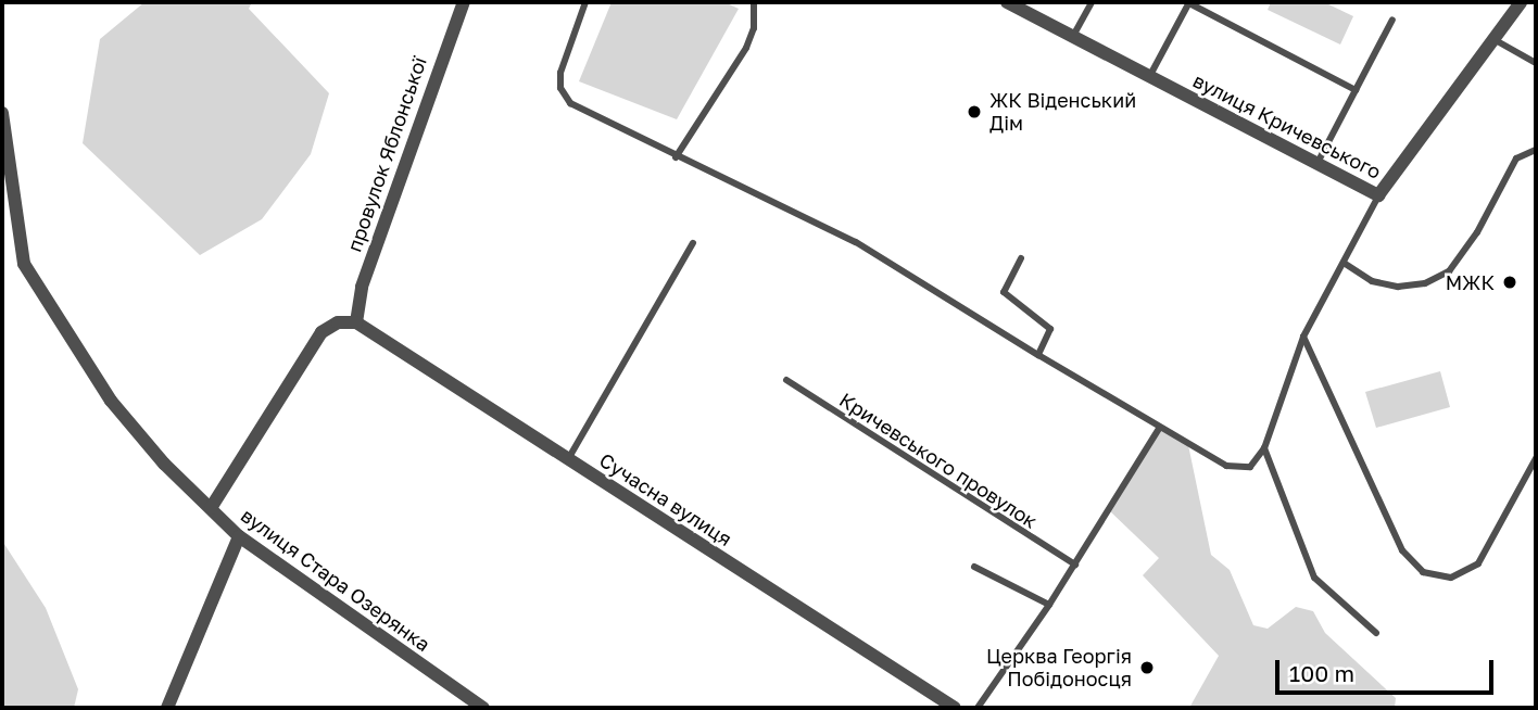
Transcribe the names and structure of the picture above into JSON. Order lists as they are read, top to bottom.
{
  "streets": {
    "street": [
      "вулиця Кричевського",
      "провулок Яблонської",
      "Сучасна вулиця",
      "вулиця Стара Озерянка"
    ],
    "lane": ["Кричевського провулок"]
  },
  "crossings": [
    ["провулок Яблонської", "Сучасна вулиця"]
  ],
  "places": ["ЖК Віденський Дім", "МЖК", "Церква Георгія Побідоносця"],
  "scale_bar": "100 m"
}
